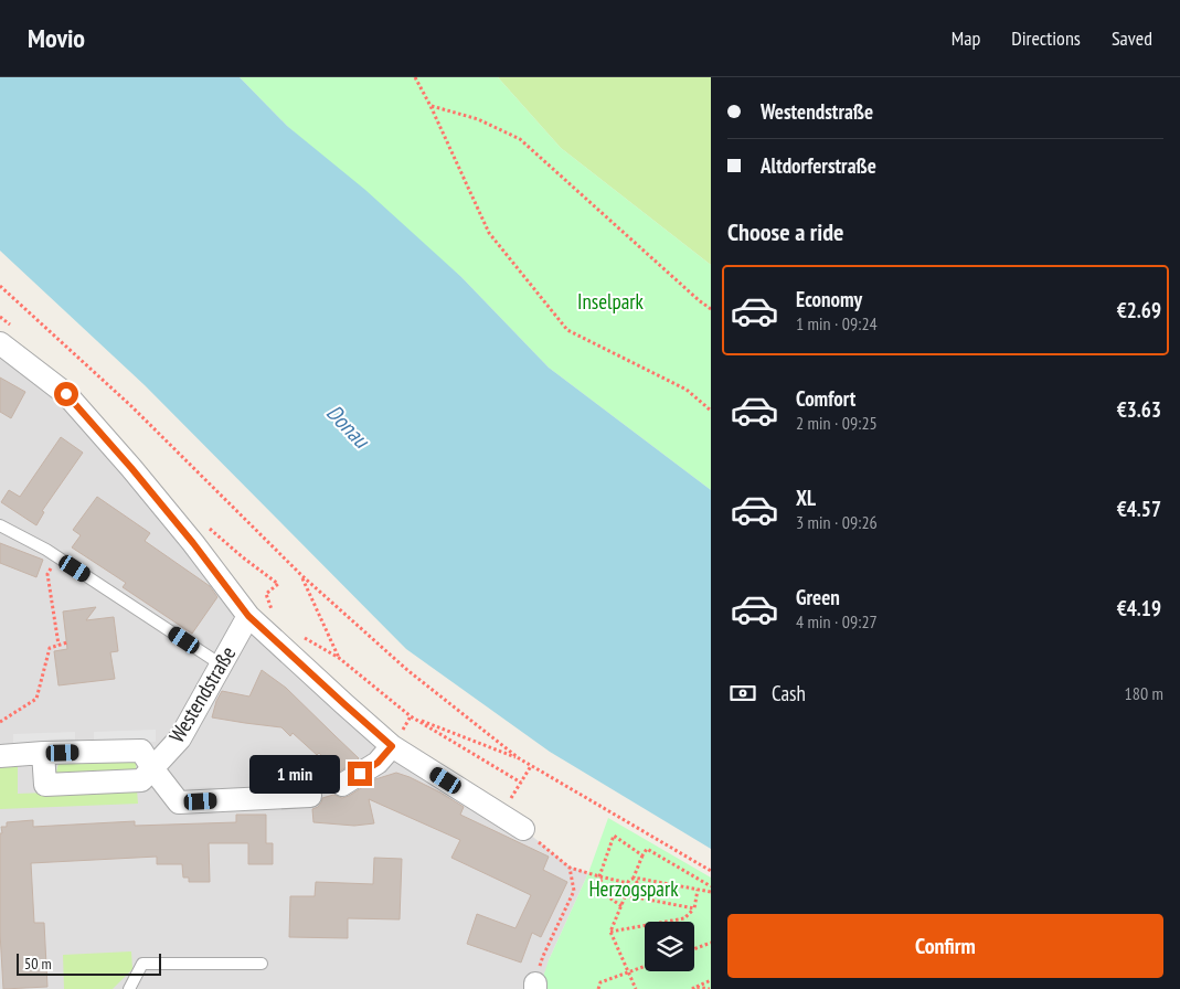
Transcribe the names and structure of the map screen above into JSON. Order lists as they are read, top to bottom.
{
  "streets": {
    "street": ["Westendstraße"]
  },
  "water": ["Donau"],
  "parks": ["Inselpark", "Herzogspark"],
  "scale_bar": "50 m",
  "page": {
    "header": "Movio",
    "nav": ["Map", "Directions", "Saved"],
    "banner": ["Westendstraße", "Altdorferstraße"],
    "heading": "Choose a ride",
    "list": [
      {
        "name": "Economy",
        "note": "1 min · 09:24",
        "value": "€2.69"
      },
      {
        "name": "Comfort",
        "note": "2 min · 09:25",
        "value": "€3.63"
      },
      {
        "name": "XL",
        "note": "3 min · 09:26",
        "value": "€4.57"
      },
      {
        "name": "Green",
        "note": "4 min · 09:27",
        "value": "€4.19"
      }
    ],
    "pay": ["Cash", "180 m"],
    "bubble": "1 min",
    "buttons": "Confirm",
    "scale": "50 m"
  }
}
